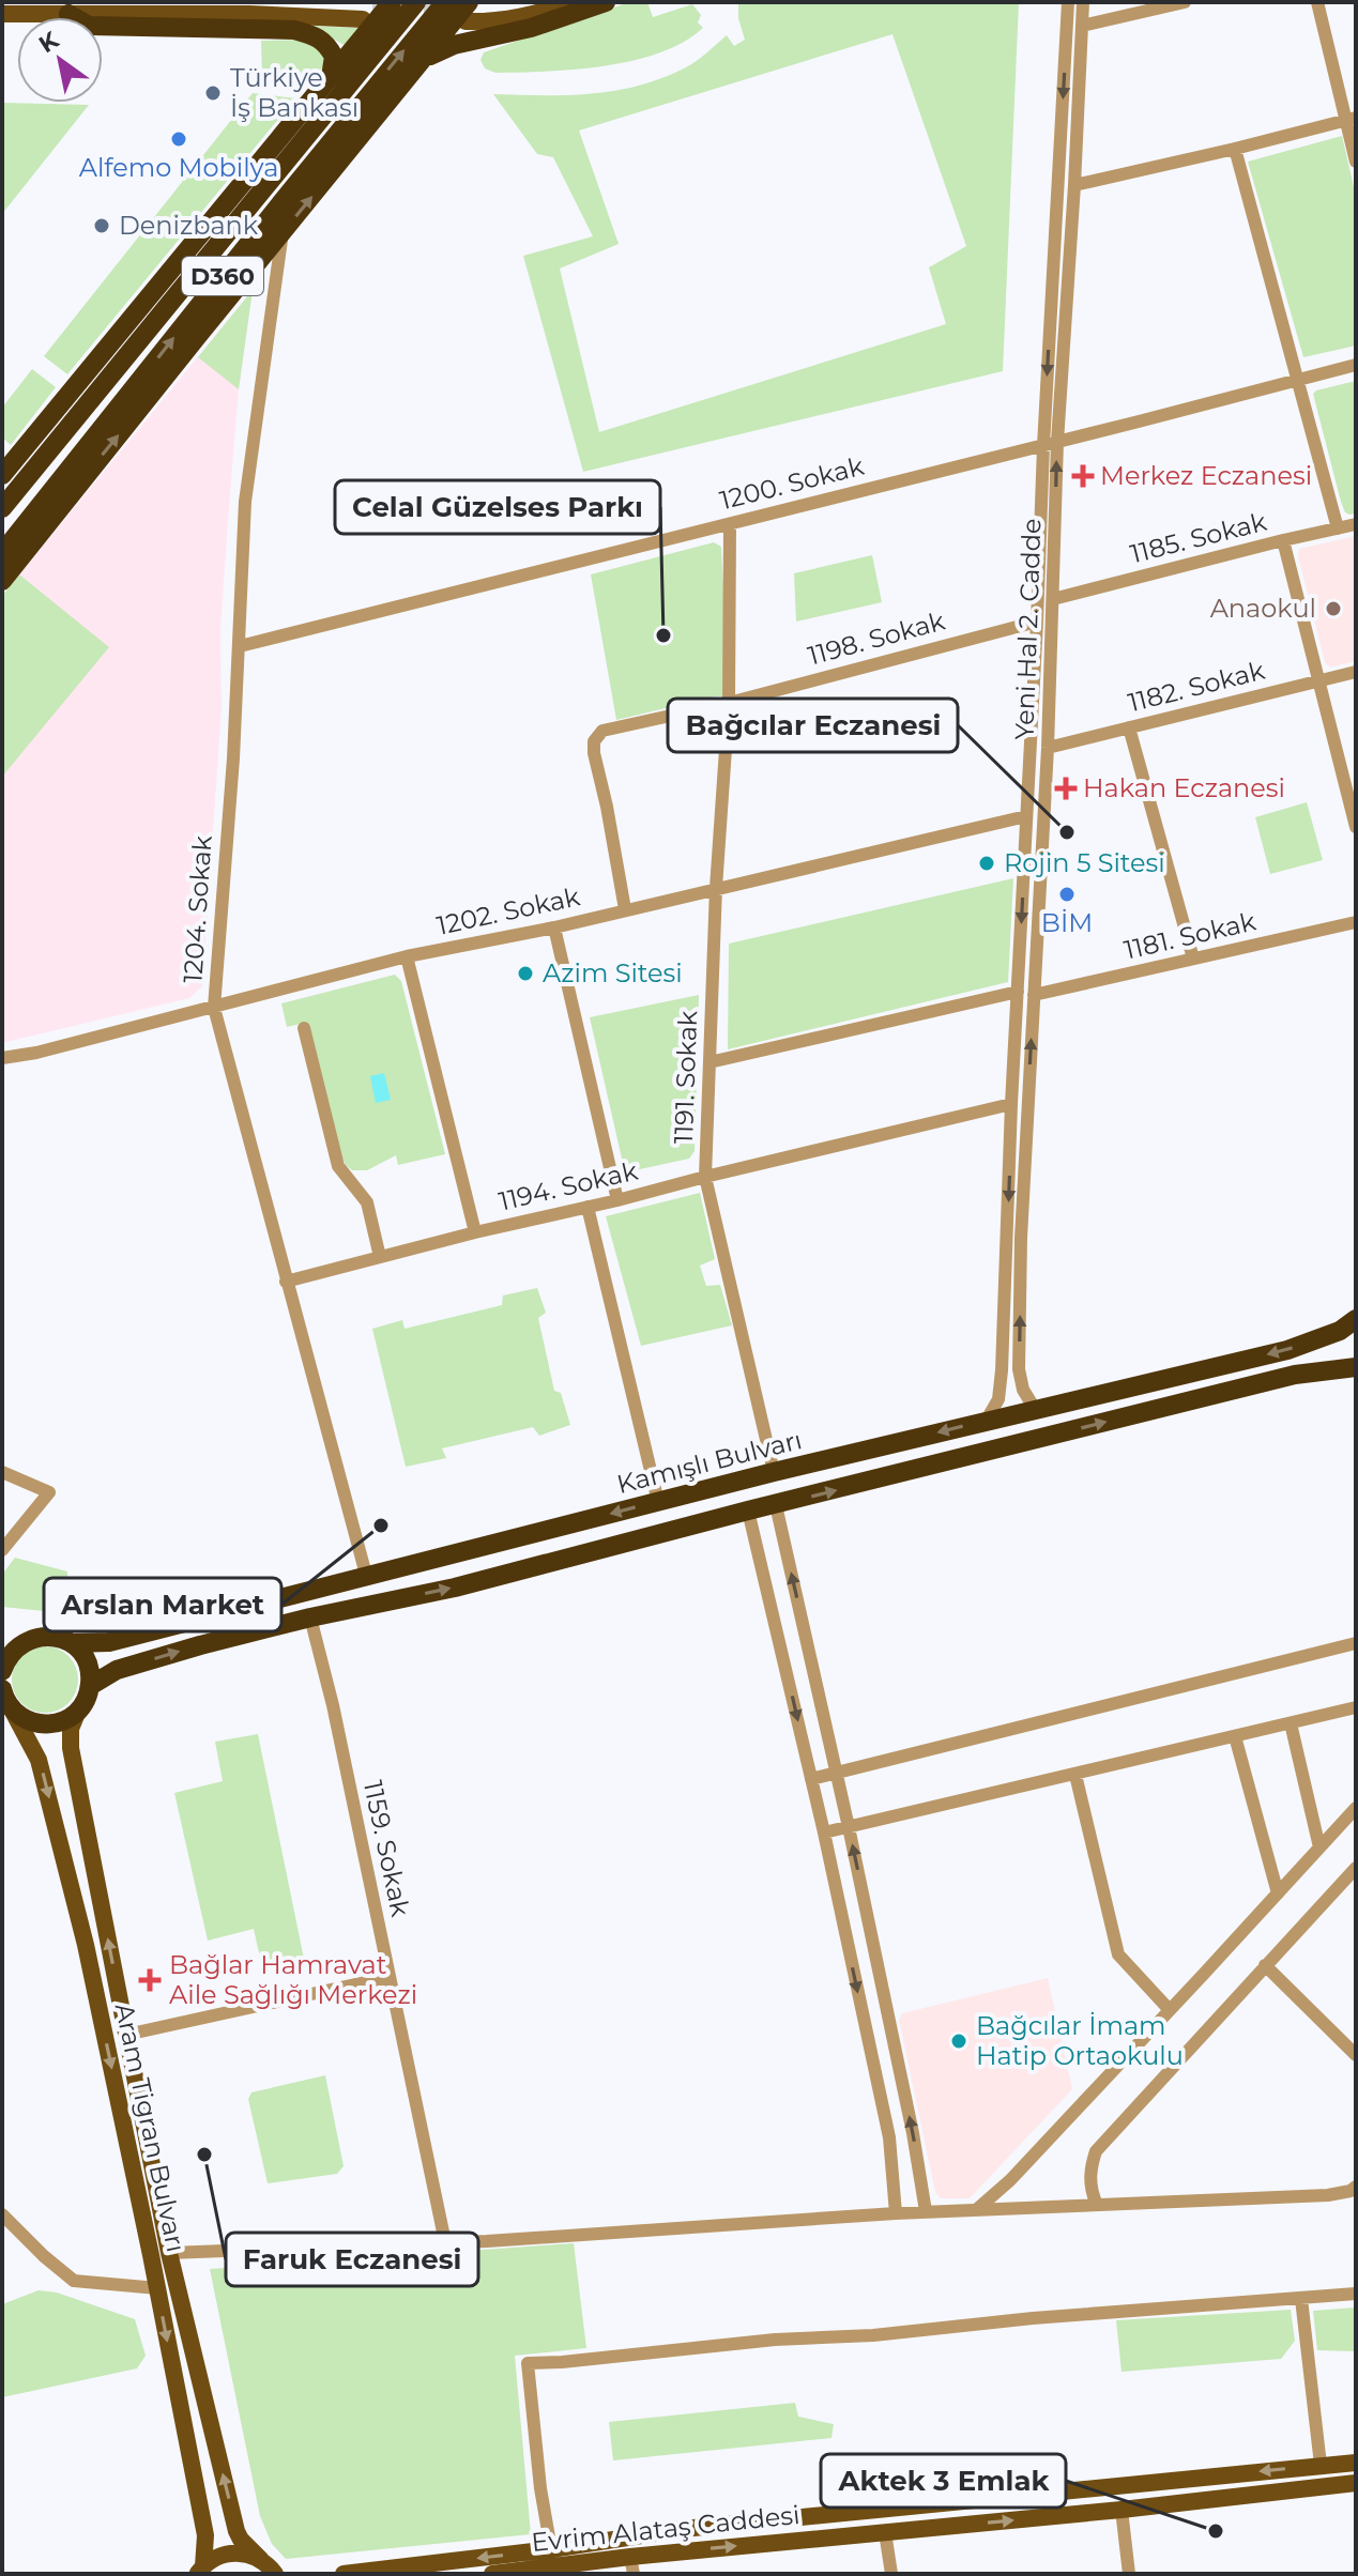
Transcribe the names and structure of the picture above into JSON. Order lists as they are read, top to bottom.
{
  "streets": {
    "highway": ["D360", "Kamışlı Bulvarı"],
    "main road": ["Aram Tigran Bulvarı", "Evrim Alataş Caddesi"],
    "street": [
      "1200. Sokak",
      "1185. Sokak",
      "Yeni Hal 2. Cadde",
      "1198. Sokak",
      "1182. Sokak",
      "1204. Sokak",
      "1202. Sokak",
      "1181. Sokak",
      "1191. Sokak",
      "1194. Sokak",
      "1159. Sokak"
    ]
  },
  "crossings": [
    ["1200. Sokak", "Yeni Hal 2. Cadde"],
    ["1200. Sokak", "1204. Sokak"],
    ["1200. Sokak", "1191. Sokak"],
    ["1185. Sokak", "Yeni Hal 2. Cadde"],
    ["Yeni Hal 2. Cadde", "1182. Sokak"],
    ["Yeni Hal 2. Cadde", "1181. Sokak"],
    ["Yeni Hal 2. Cadde", "Kamışlı Bulvarı"],
    ["1198. Sokak", "1202. Sokak"],
    ["1198. Sokak", "1191. Sokak"],
    ["1204. Sokak", "1202. Sokak"],
    ["1204. Sokak", "1194. Sokak"],
    ["1204. Sokak", "Kamışlı Bulvarı"],
    ["1202. Sokak", "1191. Sokak"],
    ["1191. Sokak", "1194. Sokak"],
    ["1191. Sokak", "Kamışlı Bulvarı"]
  ],
  "places": {
    "other": [
      "Türkiye İş Bankası",
      "Alfemo Mobilya",
      "Denizbank",
      "Anaokul",
      "Celal Güzelses Parkı",
      "Bağcılar Eczanesi",
      "Rojin 5 Sitesi",
      "BİM",
      "Azim Sitesi",
      "Arslan Market",
      "Bağcılar İmam Hatip Ortaokulu",
      "Faruk Eczanesi",
      "Aktek 3 Emlak"
    ],
    "health": ["Merkez Eczanesi", "Hakan Eczanesi", "Bağlar Hamravat Aile Sağlığı Merkezi"]
  },
  "north": "top left"
}
